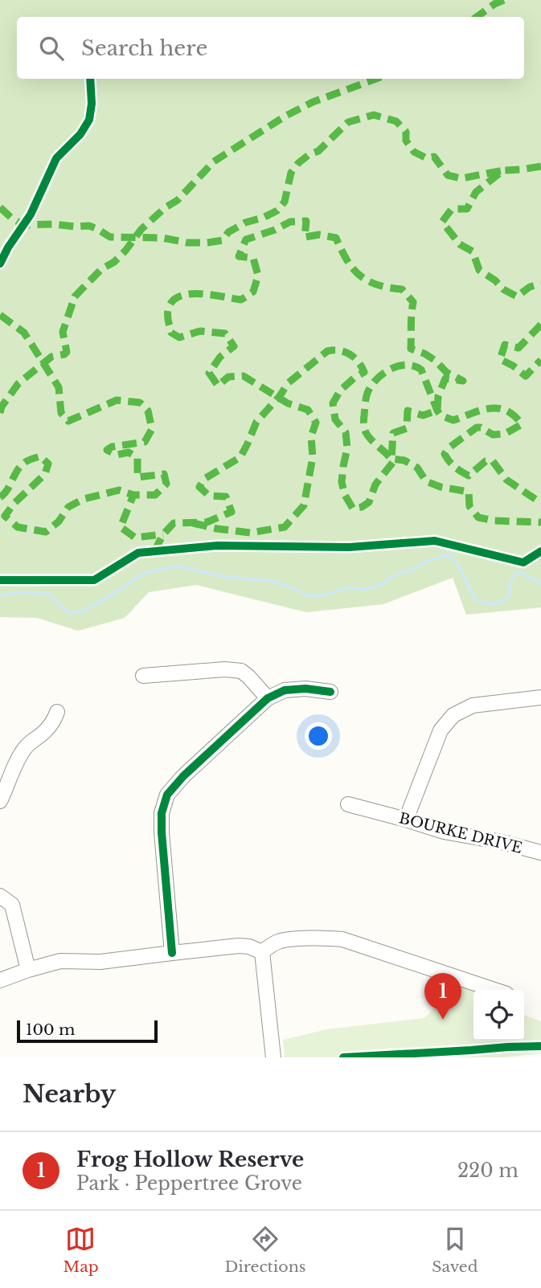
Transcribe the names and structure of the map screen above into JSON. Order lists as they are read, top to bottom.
{
  "streets": {
    "street": ["BOURKE DRIVE"]
  },
  "scale_bar": "100 m",
  "page": {
    "search": "Search here",
    "pins": "1",
    "scale": "100 m",
    "heading": "Nearby",
    "list": [
      {
        "mark": "1",
        "name": "Frog Hollow Reserve",
        "note": "Park · Peppertree Grove",
        "value": "220 m"
      }
    ],
    "nav": ["Map", "Directions", "Saved"]
  }
}
